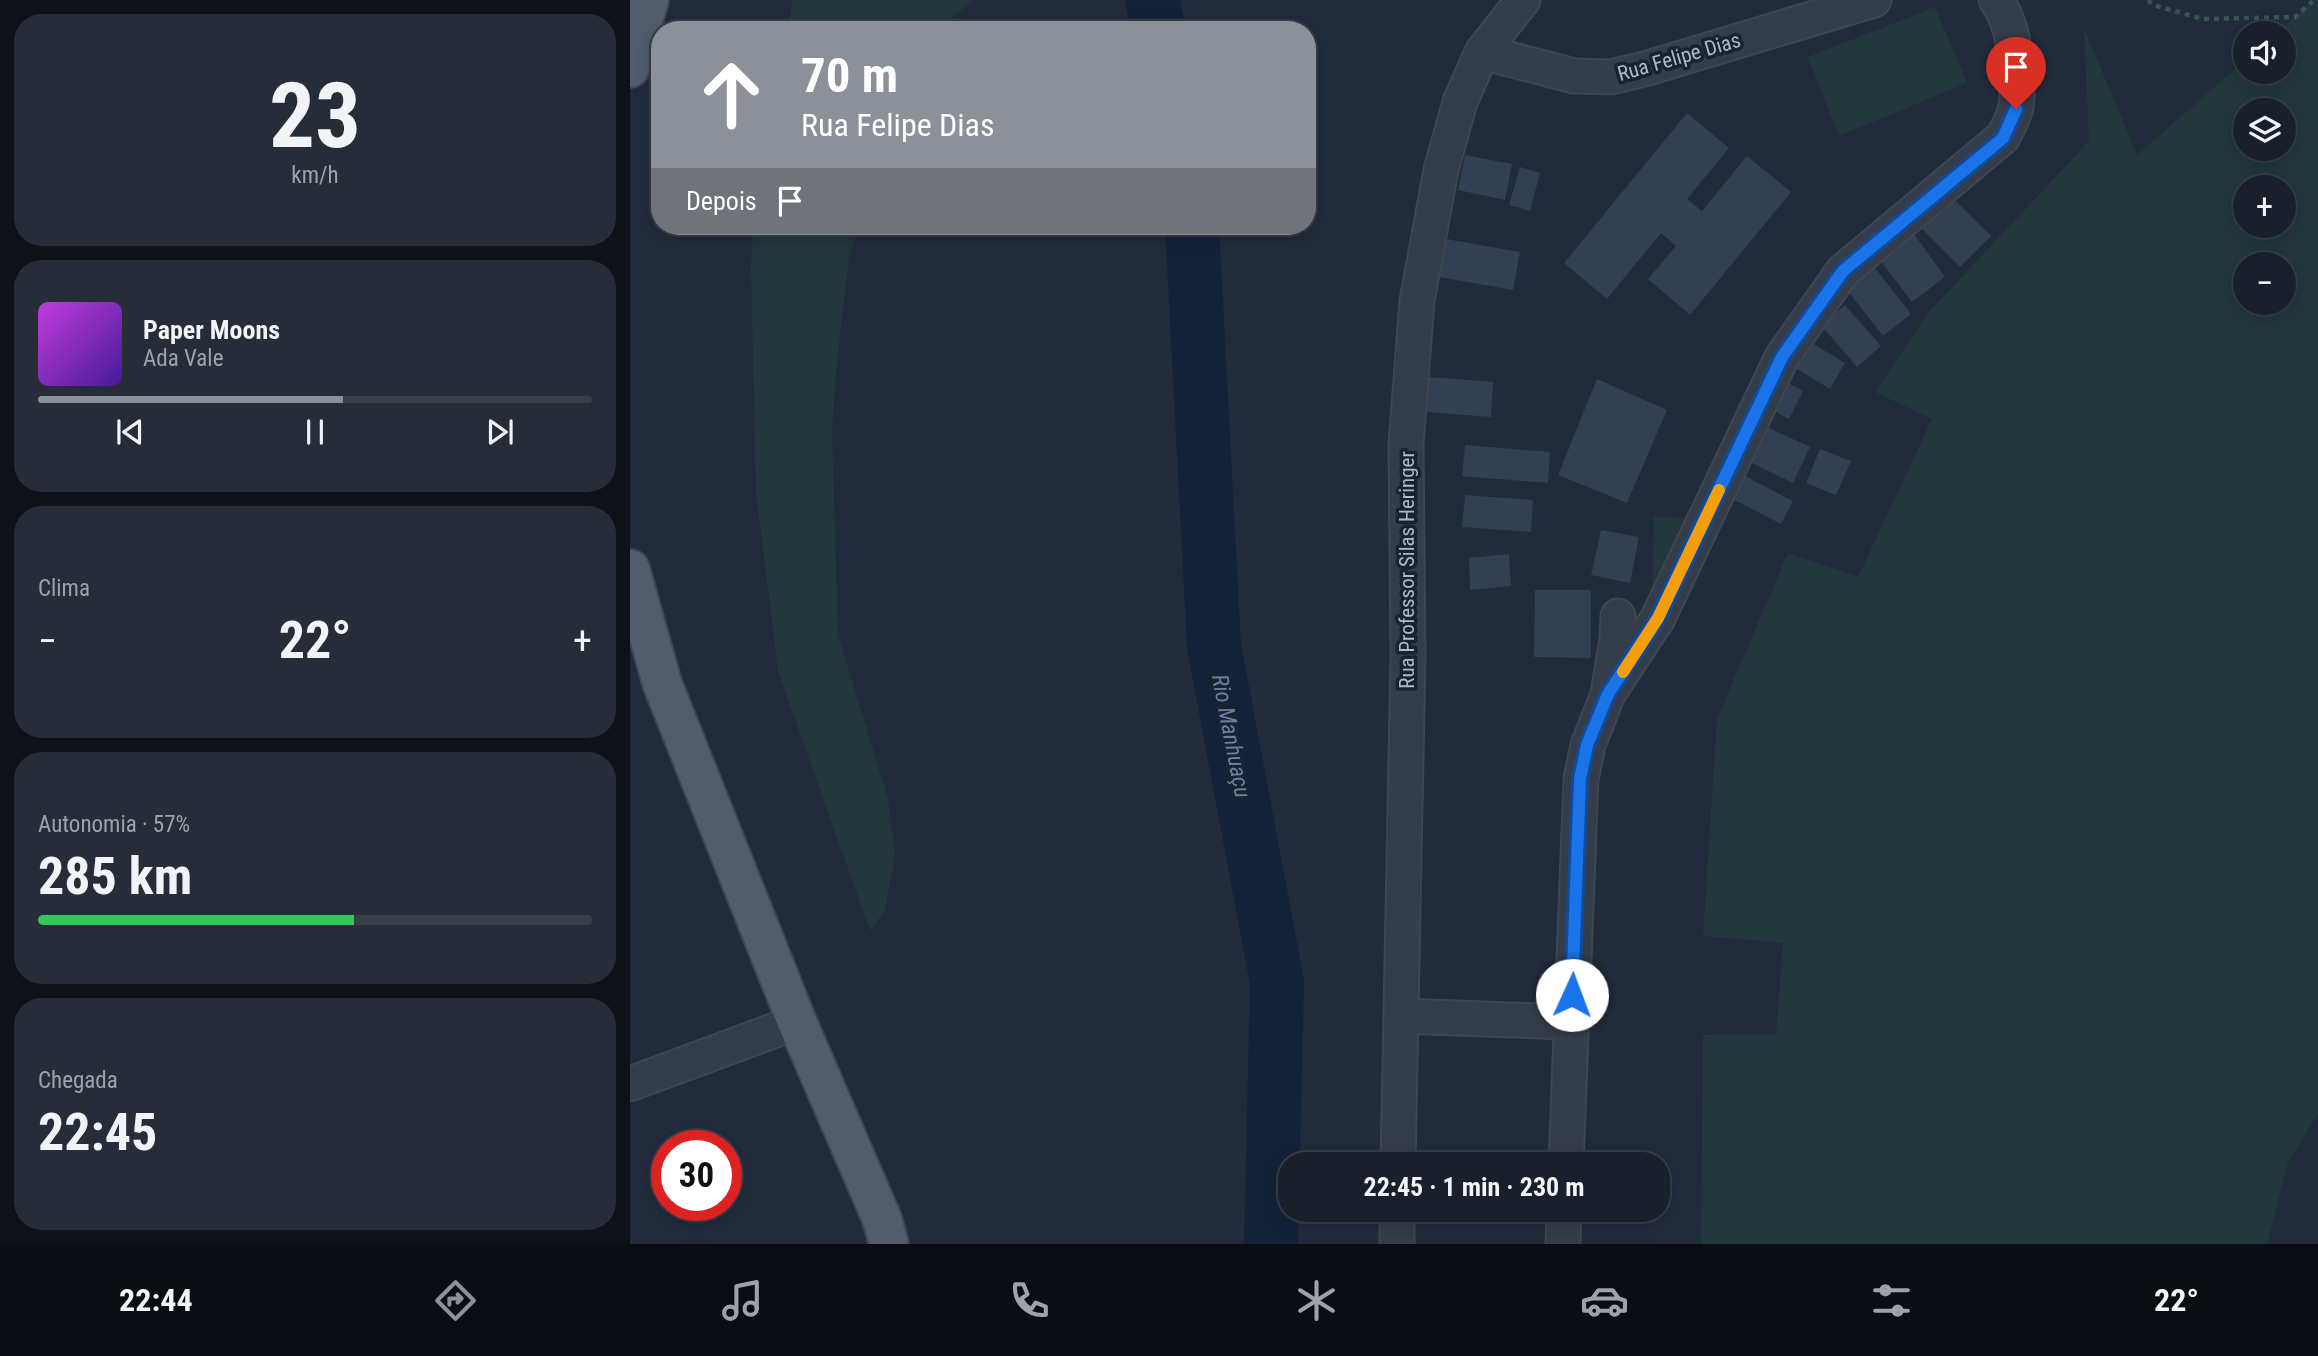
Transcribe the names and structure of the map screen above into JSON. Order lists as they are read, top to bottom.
{
  "streets": {
    "street": ["Rua Felipe Dias", "Rua Professor Silas Heringer"]
  },
  "crossings": [
    ["Rua Felipe Dias", "Rua Professor Silas Heringer"]
  ],
  "water": ["Rio Manhuaçu"],
  "page": {
    "tile": [
      ["23", "km/h"],
      "Clima",
      ["Autonomia · 57%", "285 km"],
      ["Chegada", "22:45"]
    ],
    "map_buttons": ["+", "−"],
    "turn": ["70 m", "Rua Felipe Dias"],
    "then": "Depois",
    "song": ["Paper Moons", "Ada Vale"],
    "heat": ["−", "22°", "+"],
    "limit": "30",
    "trip": "22:45 · 1 min · 230 m",
    "tabs": ["22:44", "22°"]
  }
}
